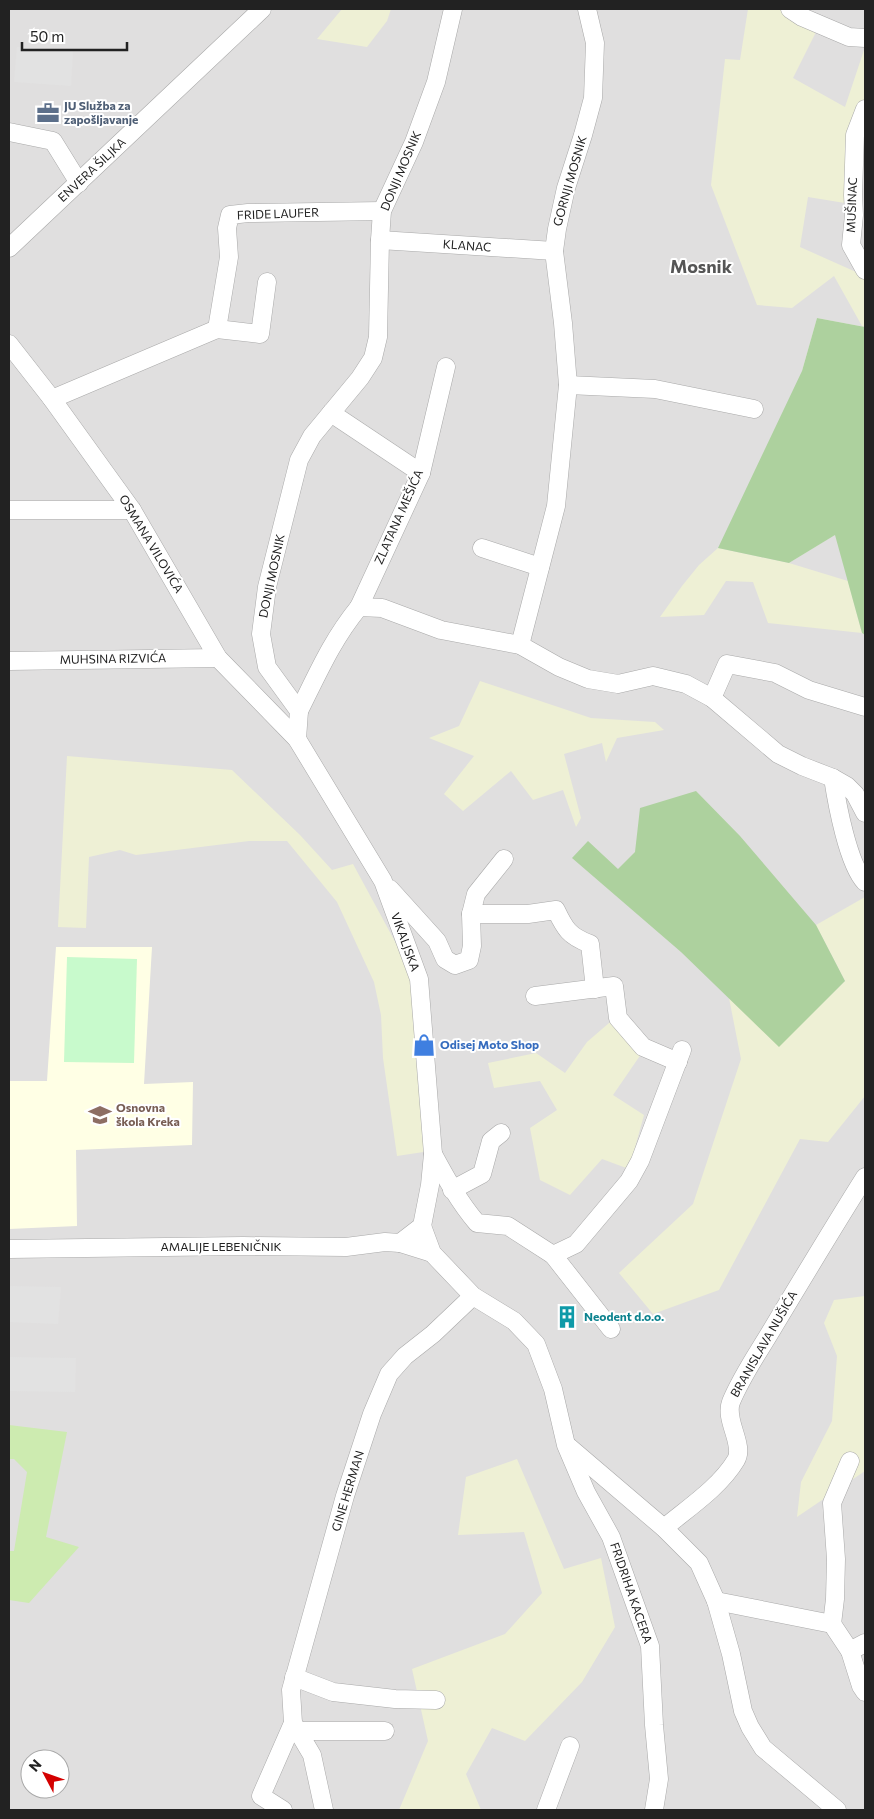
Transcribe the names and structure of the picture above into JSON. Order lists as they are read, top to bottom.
{
  "streets": {
    "street": [
      "ENVERA ŠILJKA",
      "DONJI MOSNIK",
      "GORNJI MOSNIK",
      "MUŠINAC",
      "FRIDE LAUFER",
      "KLANAC",
      "ZLATANA MEŠIĆA",
      "OSMANA VILOVIĆA",
      "MUHSINA RIZVIĆA",
      "VIKALJSKA",
      "AMALIJE LEBENIČNIK",
      "BRANISLAVA NUŠIĆA",
      "GINE HERMAN",
      "FRIDRIHA KACERA"
    ]
  },
  "crossings": [
    ["DONJI MOSNIK", "FRIDE LAUFER"],
    ["DONJI MOSNIK", "KLANAC"],
    ["DONJI MOSNIK", "ZLATANA MEŠIĆA"],
    ["GORNJI MOSNIK", "KLANAC"],
    ["OSMANA VILOVIĆA", "MUHSINA RIZVIĆA"],
    ["OSMANA VILOVIĆA", "VIKALJSKA"],
    ["AMALIJE LEBENIČNIK", "FRIDRIHA KACERA"],
    ["GINE HERMAN", "FRIDRIHA KACERA"]
  ],
  "districts": ["Mosnik"],
  "places": {
    "office": ["JU Služba za zapošljavanje"],
    "shop": ["Odisej Moto Shop"],
    "school or university": ["Osnovna škola Kreka"],
    "building": ["Neodent d.o.o."]
  },
  "scale_bar": "50 m",
  "north": "top left"
}
